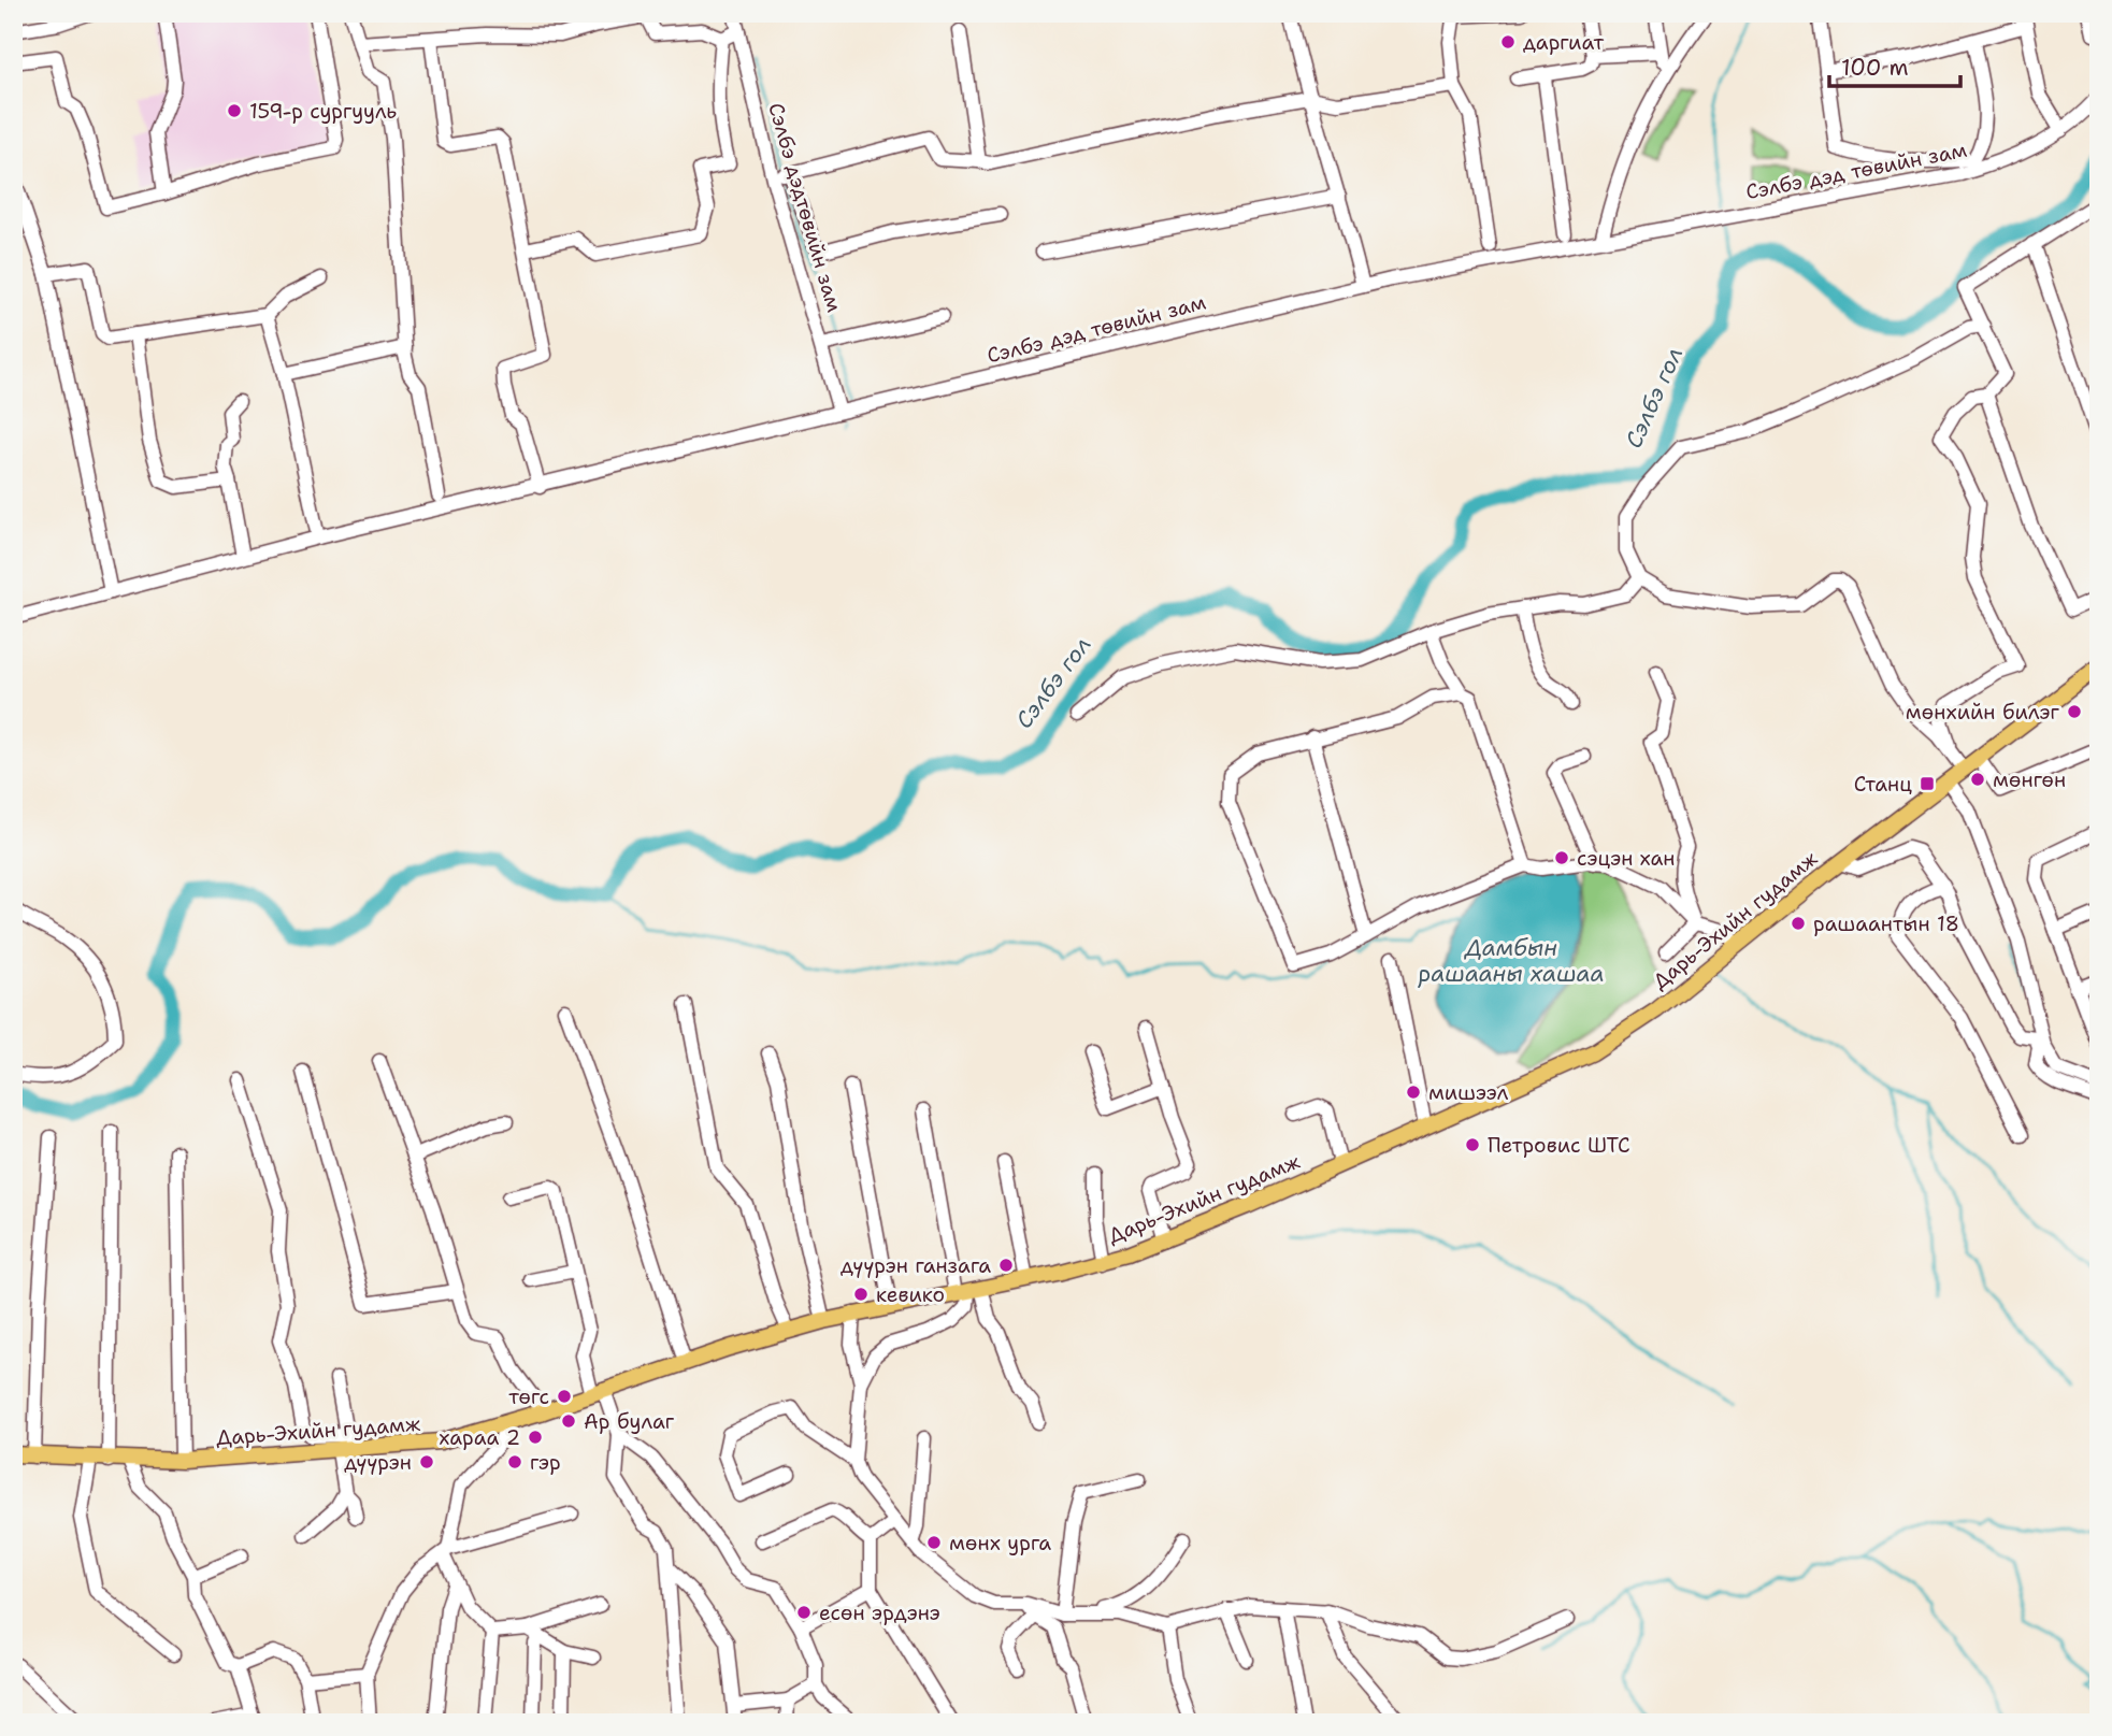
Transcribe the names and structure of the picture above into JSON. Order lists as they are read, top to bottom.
{
  "streets": {
    "main road": ["Дарь-Эхийн гудамж"],
    "street": ["Сэлбэ дэд төвийн зам", "Сэлбэ дэдтөвийн зам"]
  },
  "crossings": [
    ["Сэлбэ дэд төвийн зам", "Сэлбэ дэдтөвийн зам"]
  ],
  "water": ["Сэлбэ гол", "Дамбын рашааны хашаа"],
  "places": {
    "other": [
      "даргиат",
      "159-р сургууль",
      "мөнхийн билэг",
      "мөнгөн",
      "сэцэн хан",
      "рашаантын 18",
      "мишээл",
      "Петровис ШТС",
      "дүүрэн ганзага",
      "кевико",
      "төгс",
      "Ар булаг",
      "хараа 2",
      "дүүрэн",
      "гэр",
      "мөнх урга",
      "есөн эрдэнэ"
    ],
    "transit": ["Станц"]
  },
  "scale_bar": "100 m"
}
